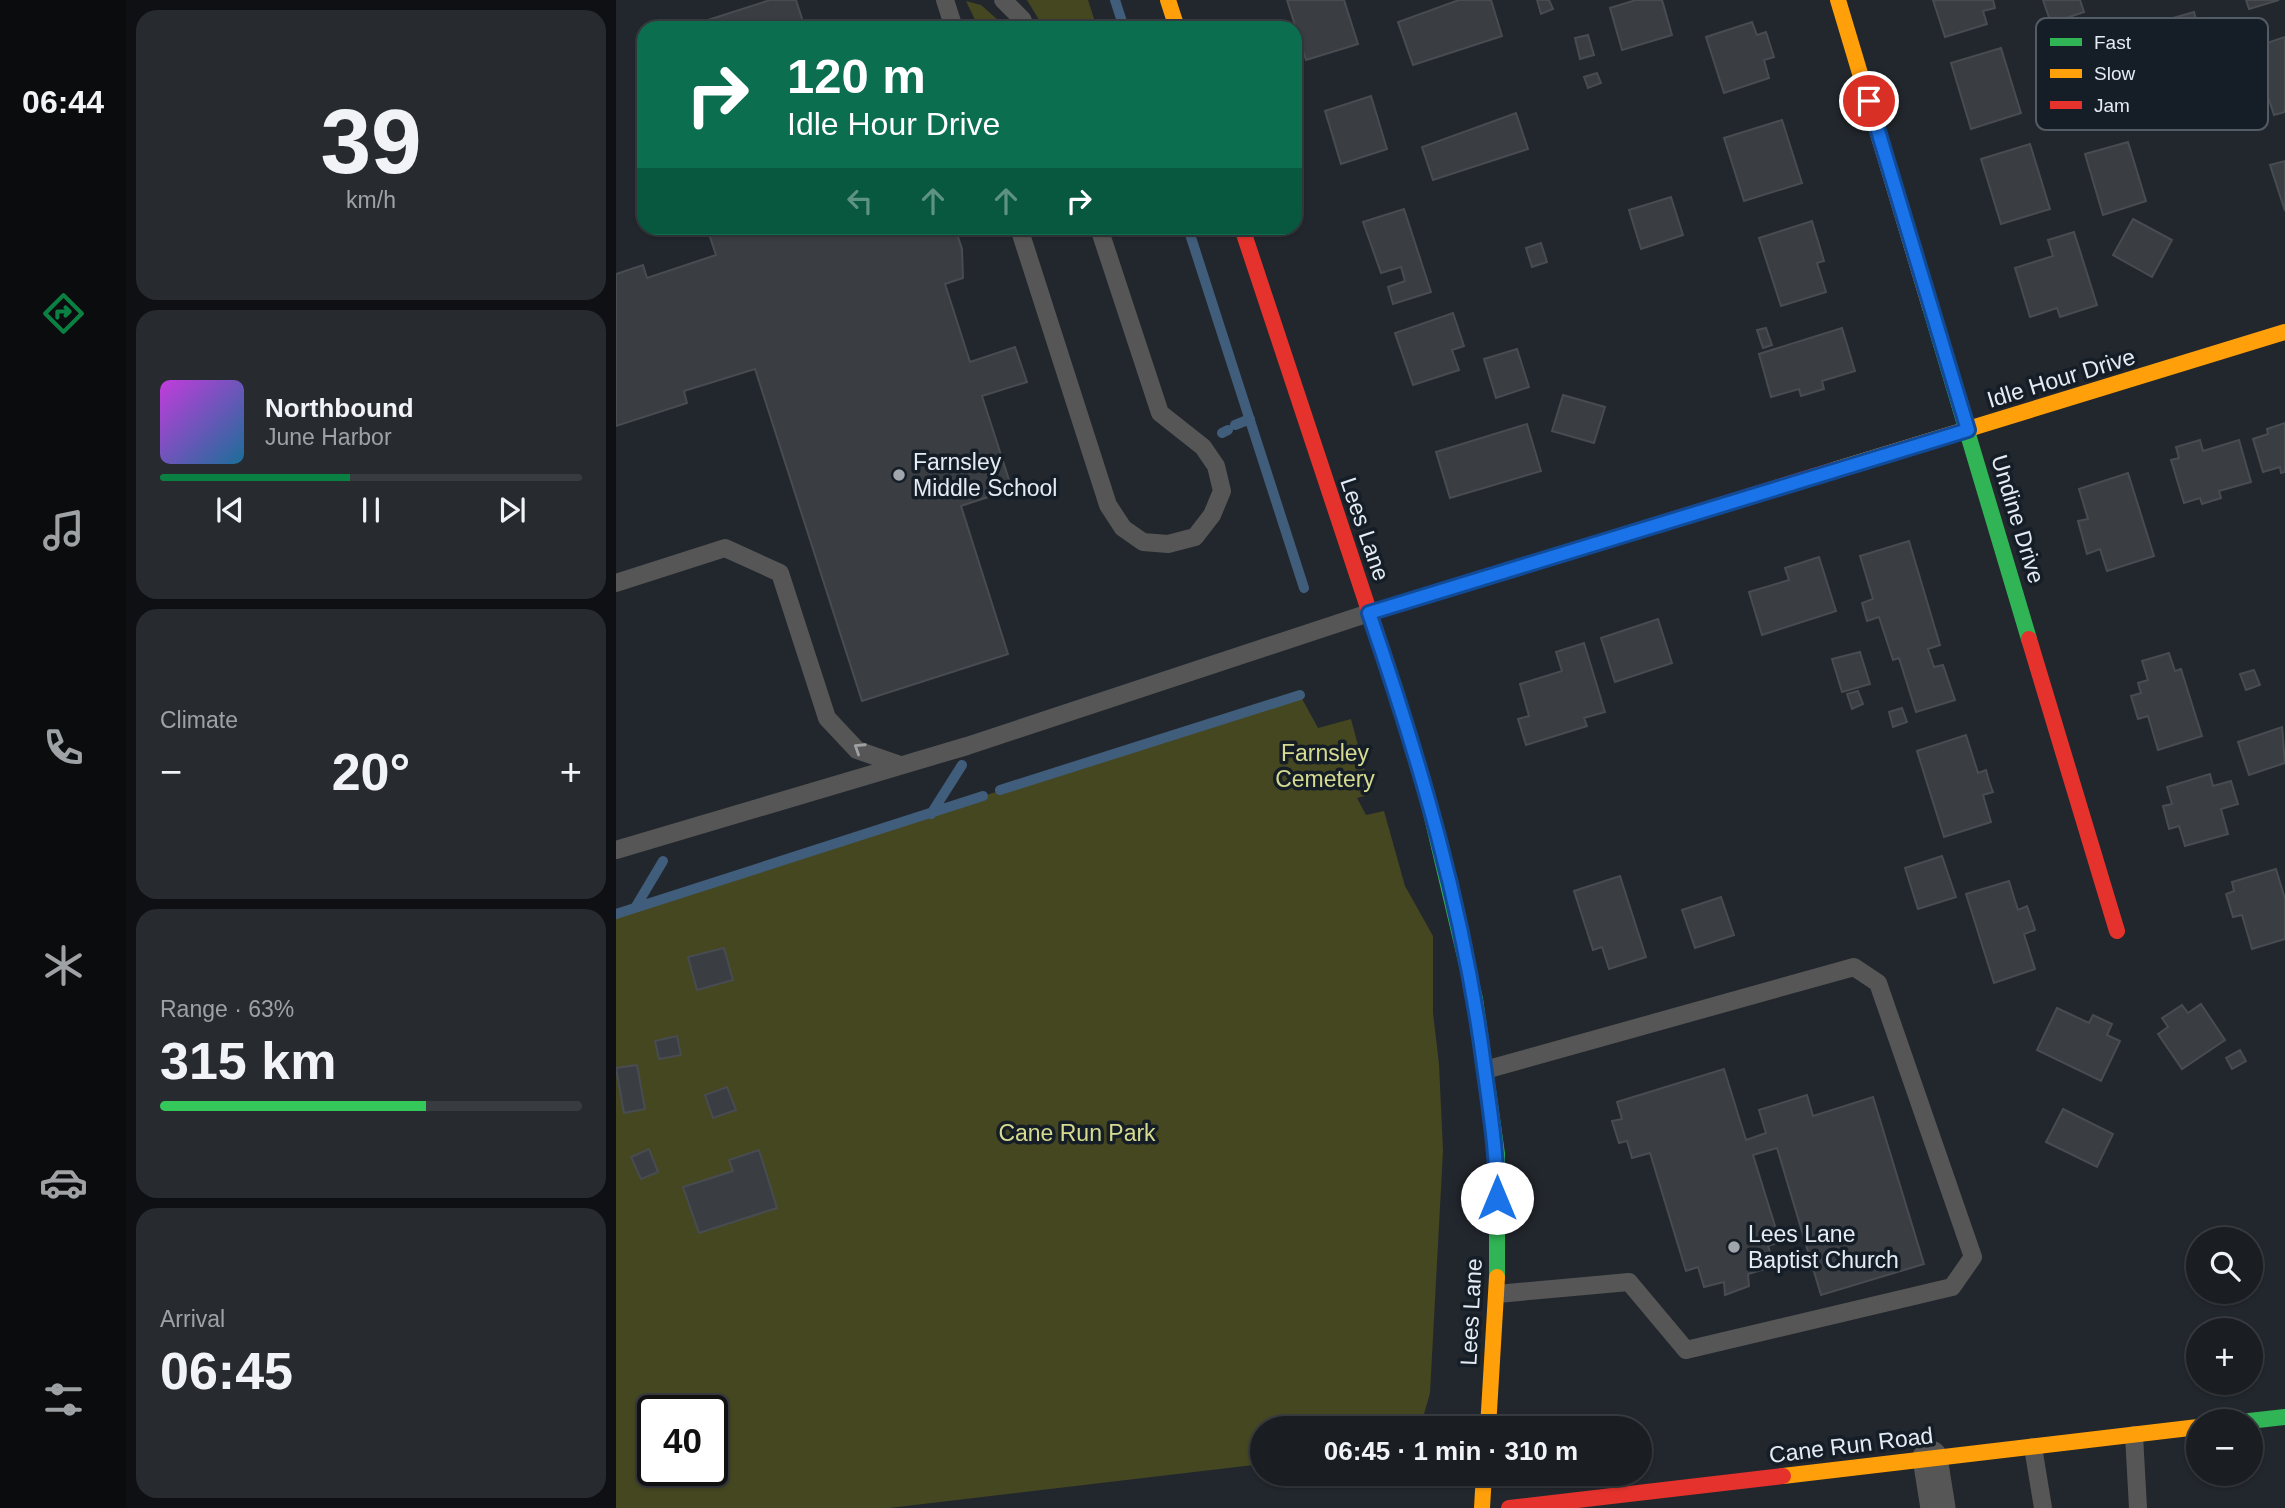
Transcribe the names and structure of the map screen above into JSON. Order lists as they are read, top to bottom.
{
  "streets": {
    "main road": [
      "Idle Hour Drive",
      "Undine Drive",
      "Lees Lane",
      "Cane Run Road"
    ]
  },
  "crossings": [
    ["Idle Hour Drive", "Undine Drive"],
    ["Idle Hour Drive", "Lees Lane"]
  ],
  "parks": ["Farnsley Cemetery", "Cane Run Park"],
  "places": ["Farnsley Middle School", "Lees Lane Baptist Church"],
  "legend": ["Fast", "Slow", "Jam"],
  "page": {
    "tabs": "06:44",
    "tile": [
      ["39", "km/h"],
      "Climate",
      ["Range · 63%", "315 km"],
      ["Arrival", "06:45"]
    ],
    "turn": ["120 m", "Idle Hour Drive"],
    "song": ["Northbound", "June Harbor"],
    "heat": ["−", "20°", "+"],
    "map_buttons": ["+", "−"],
    "limit": "40",
    "trip": "06:45 · 1 min · 310 m"
  }
}
